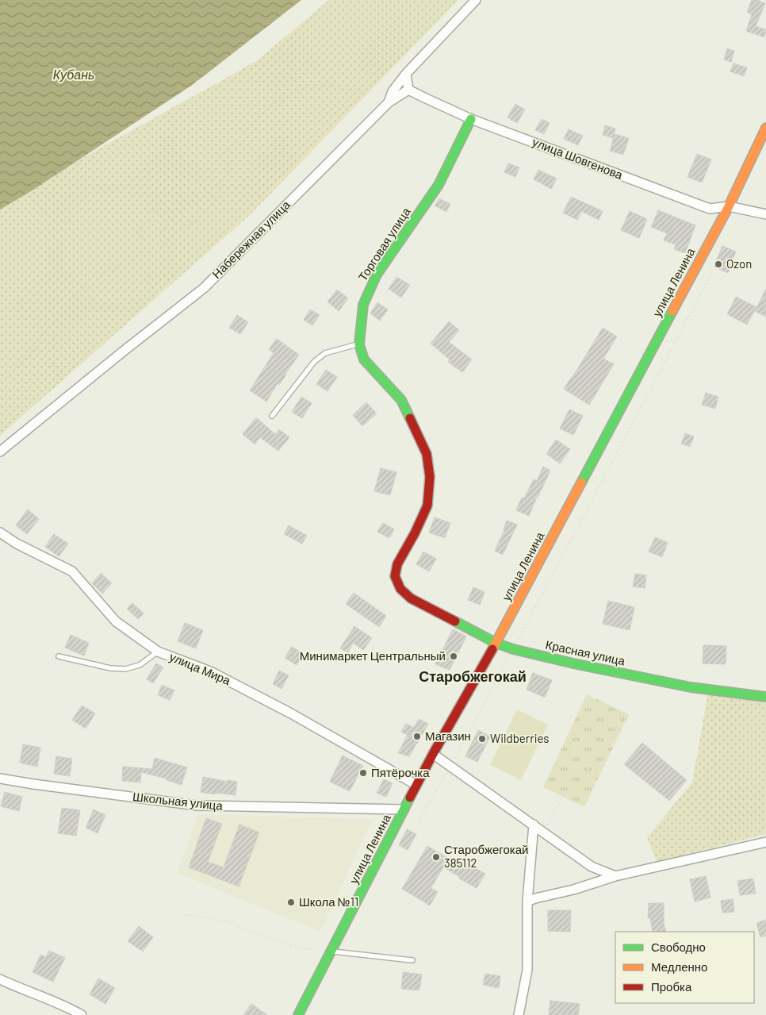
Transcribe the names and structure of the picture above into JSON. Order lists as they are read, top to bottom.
{
  "streets": {
    "street": [
      "улица Шовгенова",
      "Набережная улица",
      "Торговая улица",
      "улица Ленина",
      "Красная улица",
      "улица Мира",
      "Школьная улица"
    ]
  },
  "crossings": [
    ["улица Шовгенова", "Торговая улица"],
    ["улица Шовгенова", "улица Ленина"],
    ["Торговая улица", "Красная улица"],
    ["улица Ленина", "Красная улица"],
    ["улица Ленина", "улица Мира"],
    ["улица Ленина", "Школьная улица"]
  ],
  "districts": ["Старобжегокай"],
  "water": ["Кубань"],
  "places": [
    "Ozon",
    "Минимаркет Центральный",
    "Магазин",
    "Wildberries",
    "Пятёрочка",
    "Старобжегокай 385112",
    "Школа №11"
  ],
  "legend": ["Свободно", "Медленно", "Пробка"]
}
